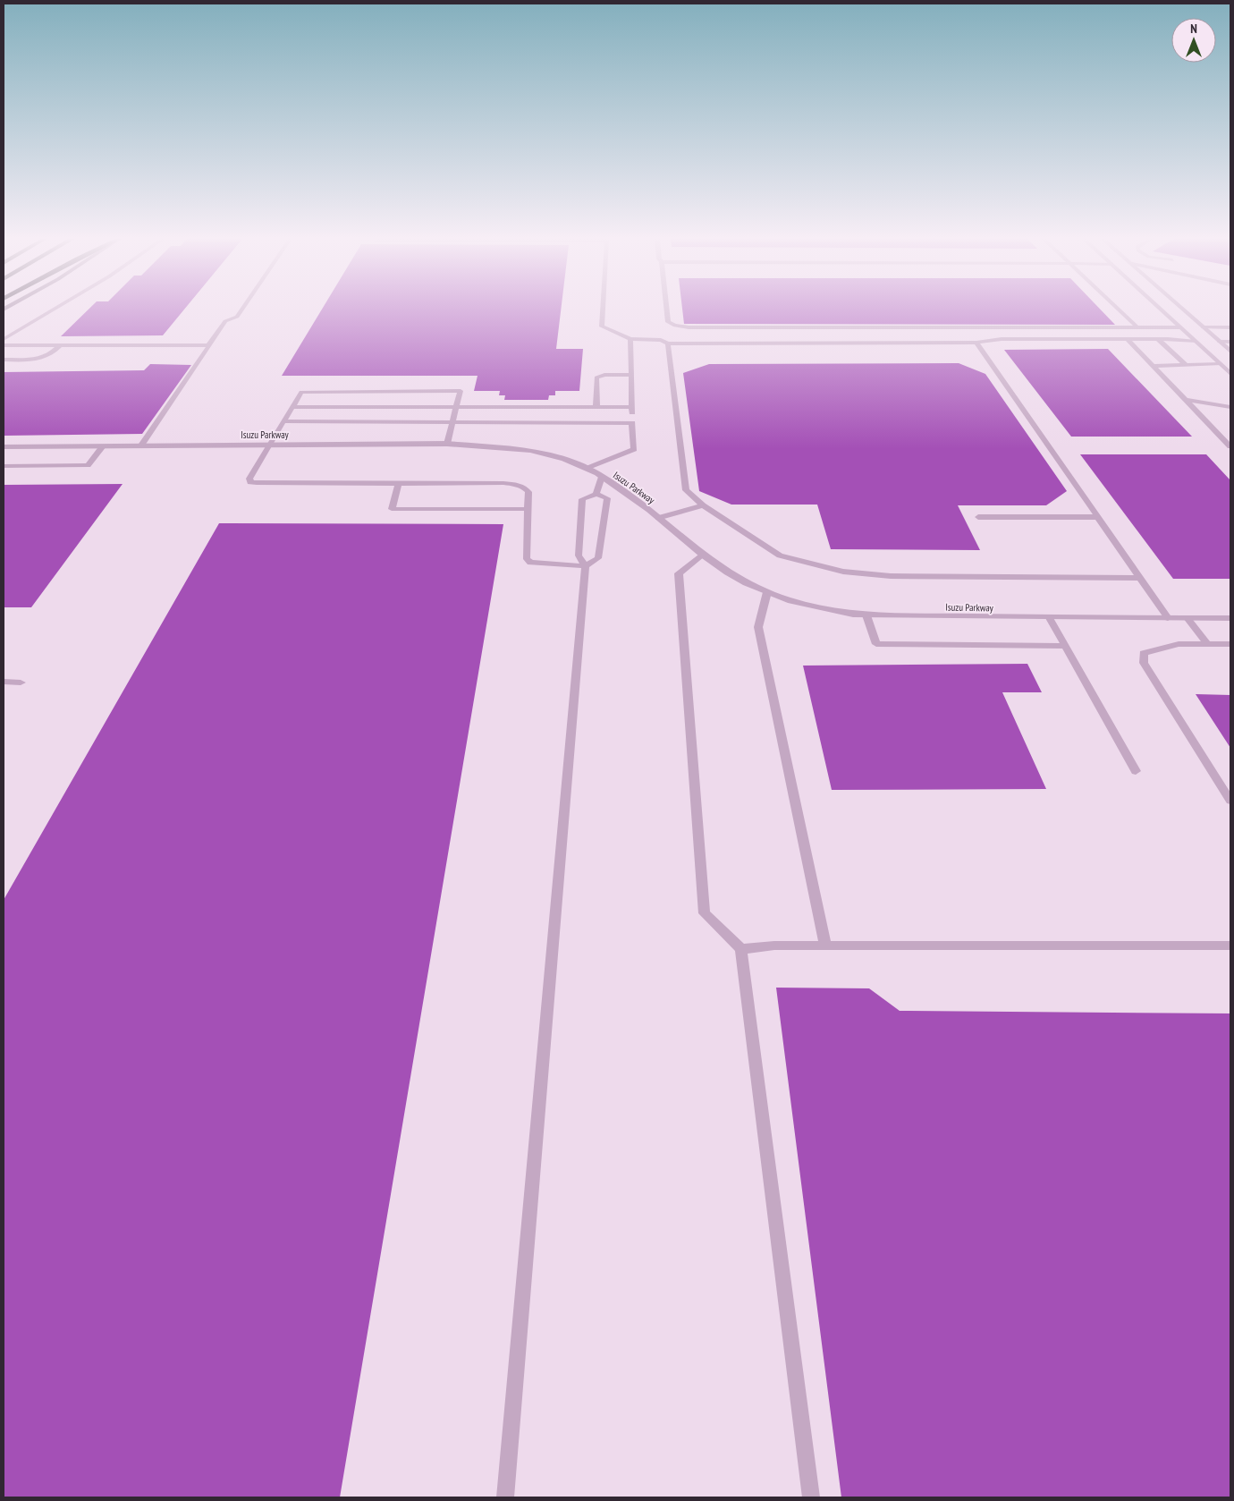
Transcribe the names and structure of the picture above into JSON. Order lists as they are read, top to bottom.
{
  "streets": {
    "street": ["Isuzu Parkway"]
  },
  "north": "top"
}
